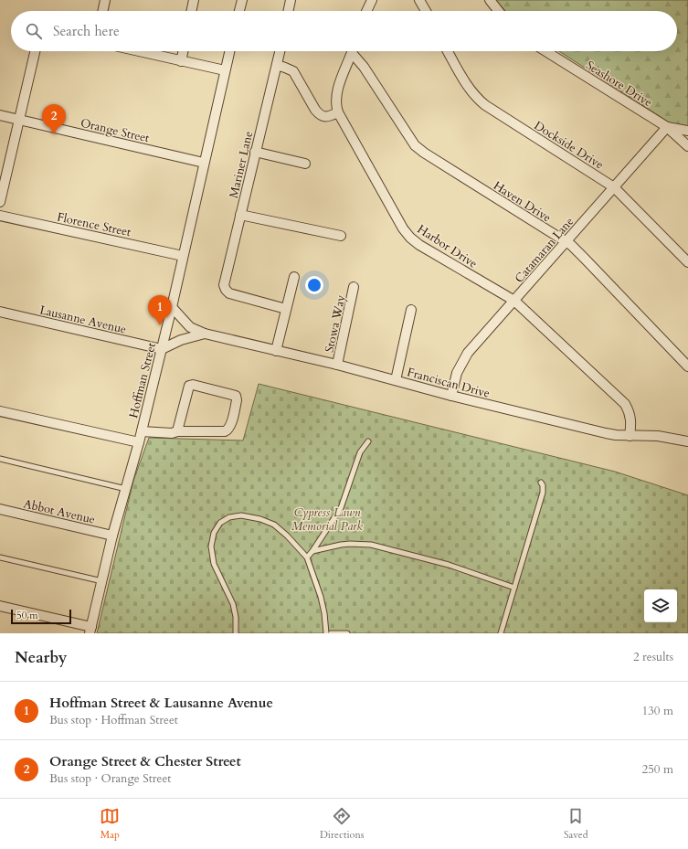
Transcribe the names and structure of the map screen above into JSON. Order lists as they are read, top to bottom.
{
  "streets": {
    "street": [
      "Seashore Drive",
      "Orange Street",
      "Dockside Drive",
      "Mariner Lane",
      "Haven Drive",
      "Florence Street",
      "Harbor Drive",
      "Catamaran Lane",
      "Lausanne Avenue",
      "Stowa Way",
      "Hoffman Street",
      "Franciscan Drive",
      "Abbot Avenue"
    ]
  },
  "crossings": [
    ["Seashore Drive", "Catamaran Lane"],
    ["Orange Street", "Hoffman Street"],
    ["Dockside Drive", "Catamaran Lane"],
    ["Haven Drive", "Catamaran Lane"],
    ["Florence Street", "Hoffman Street"],
    ["Harbor Drive", "Catamaran Lane"],
    ["Harbor Drive", "Franciscan Drive"],
    ["Catamaran Lane", "Franciscan Drive"],
    ["Lausanne Avenue", "Hoffman Street"],
    ["Lausanne Avenue", "Franciscan Drive"],
    ["Stowa Way", "Franciscan Drive"],
    ["Hoffman Street", "Franciscan Drive"],
    ["Hoffman Street", "Abbot Avenue"]
  ],
  "parks": ["Cypress Lawn Memorial Park"],
  "scale_bar": "50 m",
  "page": {
    "search": "Search here",
    "pins": ["2", "1"],
    "scale": "50 m",
    "heading": ["Nearby", "2 results"],
    "list": [
      {
        "mark": "1",
        "name": "Hoffman Street & Lausanne Avenue",
        "note": "Bus stop · Hoffman Street",
        "value": "130 m"
      },
      {
        "mark": "2",
        "name": "Orange Street & Chester Street",
        "note": "Bus stop · Orange Street",
        "value": "250 m"
      }
    ],
    "nav": ["Map", "Directions", "Saved"]
  }
}
